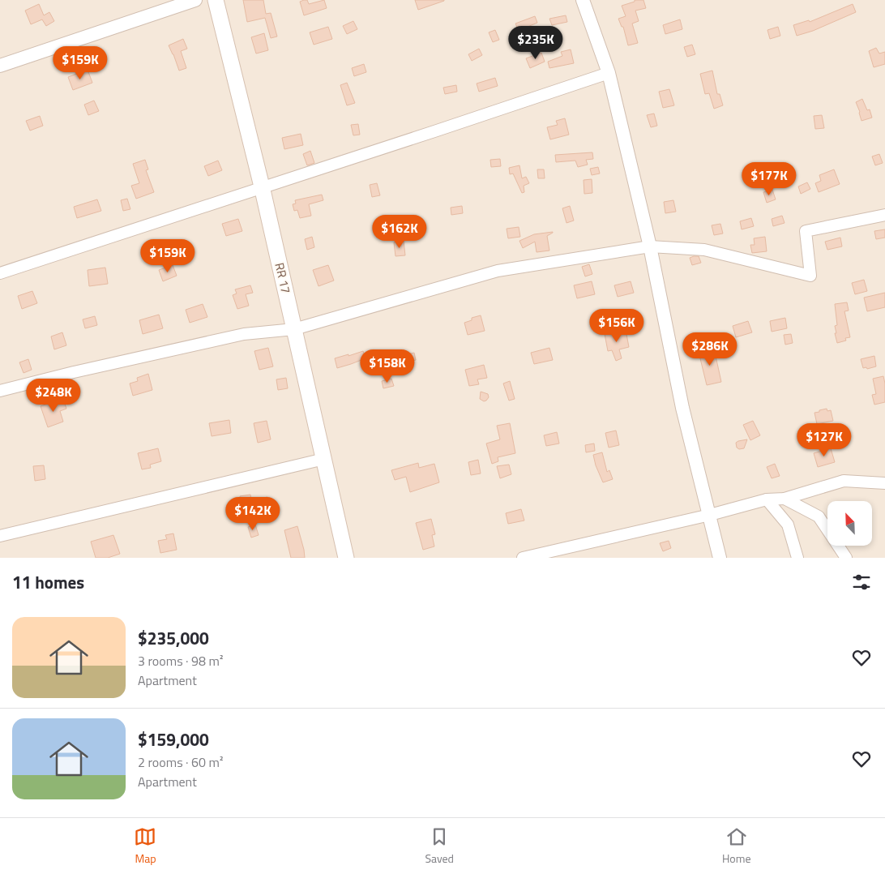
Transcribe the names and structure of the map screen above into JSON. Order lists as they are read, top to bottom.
{
  "streets": {
    "main road": ["RR 17"]
  },
  "north": "top left",
  "page": {
    "price": [
      "$235K",
      "$159K",
      "$177K",
      "$162K",
      "$159K",
      "$156K",
      "$286K",
      "$158K",
      "$248K",
      "$127K",
      "$142K"
    ],
    "heading": "11 homes",
    "list": [
      {
        "name": "$235,000",
        "note": "3 rooms · 98 m² · Apartment"
      },
      {
        "name": "$159,000",
        "note": "2 rooms · 60 m² · Apartment"
      }
    ],
    "tabs": ["Map", "Saved", "Home"]
  }
}
